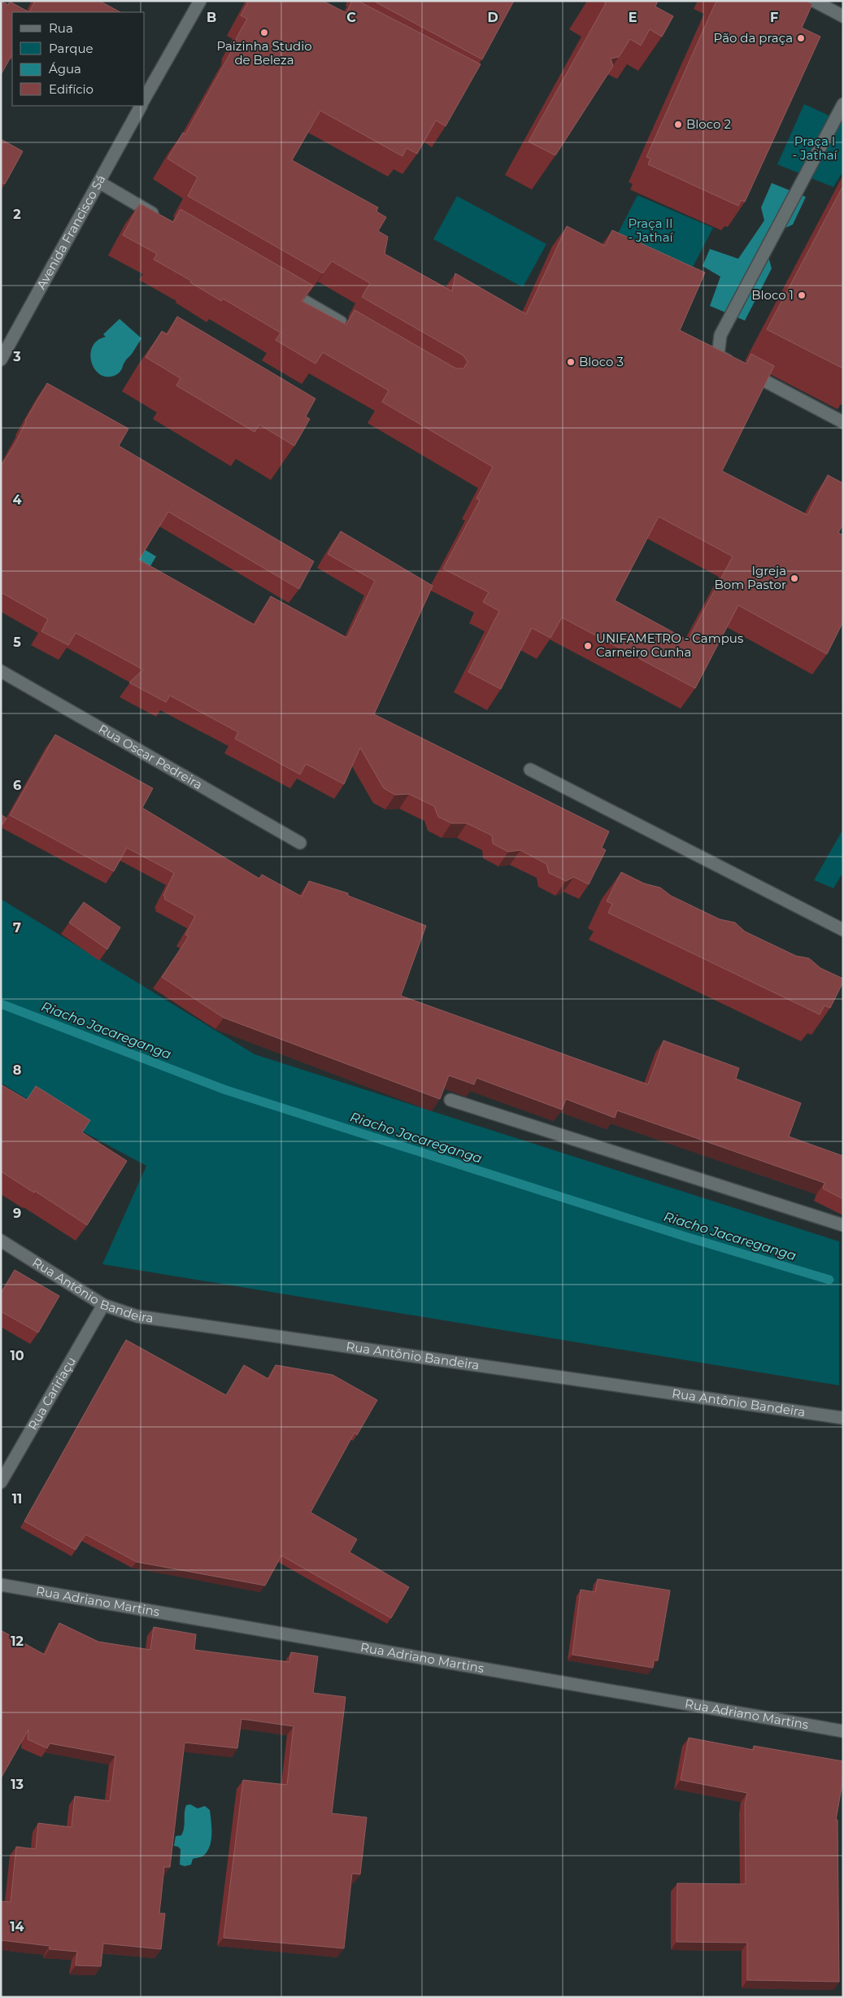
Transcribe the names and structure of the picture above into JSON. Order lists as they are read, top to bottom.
{
  "streets": {
    "street": [
      "Avenida Francisco Sá",
      "Rua Oscar Pedreira",
      "Rua Antônio Bandeira",
      "Rua Caririaçu",
      "Rua Adriano Martins"
    ]
  },
  "crossings": [
    ["Rua Antônio Bandeira", "Rua Caririaçu"]
  ],
  "water": ["Riacho Jacareganga"],
  "parks": ["Praça I - Jathaí", "Praça II - Jathaí"],
  "places": [
    "Paizinha Studio de Beleza",
    "Pão da praça",
    "Bloco 2",
    "Bloco 1",
    "Bloco 3",
    "Igreja Bom Pastor",
    "UNIFAMETRO - Campus Carneiro Cunha"
  ],
  "legend": [
    "Rua",
    "Parque",
    "Água",
    "Edifício"
  ],
  "grid": {
    "columns": [
      "B",
      "C",
      "D",
      "E",
      "F"
    ],
    "rows": [
      "2",
      "3",
      "4",
      "5",
      "6",
      "7",
      "8",
      "9",
      "10",
      "11",
      "12",
      "13",
      "14"
    ]
  }
}
